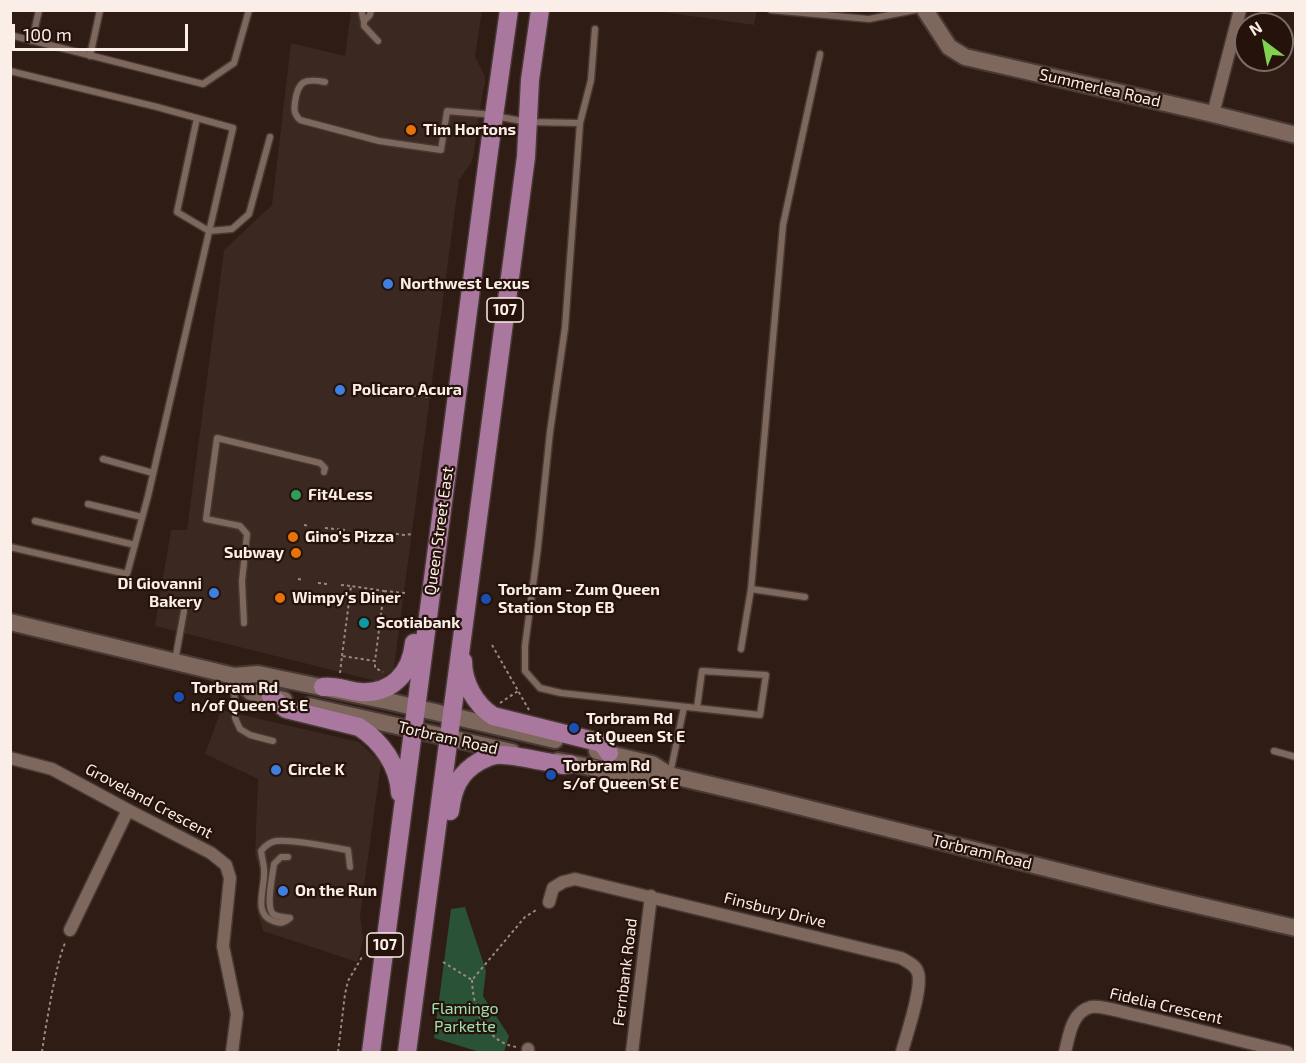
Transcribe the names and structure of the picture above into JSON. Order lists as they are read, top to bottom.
{
  "streets": {
    "main road": [
      "Summerlea Road",
      "107",
      "Queen Street East",
      "Torbram Road"
    ],
    "street": [
      "Groveland Crescent",
      "Finsbury Drive",
      "Fernbank Road",
      "Fidelia Crescent"
    ]
  },
  "crossings": [
    ["107", "Torbram Road"],
    ["Queen Street East", "Torbram Road"],
    ["Finsbury Drive", "Fernbank Road"]
  ],
  "parks": ["Flamingo Parkette"],
  "places": [
    "Tim Hortons",
    "Northwest Lexus",
    "Policaro Acura",
    "Fit4Less",
    "Gino's Pizza",
    "Subway",
    "Di Giovanni Bakery",
    "Wimpy's Diner",
    "Torbram - Zum Queen Station Stop EB",
    "Scotiabank",
    "Torbram Rd n/of Queen St E",
    "Torbram Rd at Queen St E",
    "Circle K",
    "Torbram Rd s/of Queen St E",
    "On the Run"
  ],
  "scale_bar": "100 m",
  "north": "top left"
}
